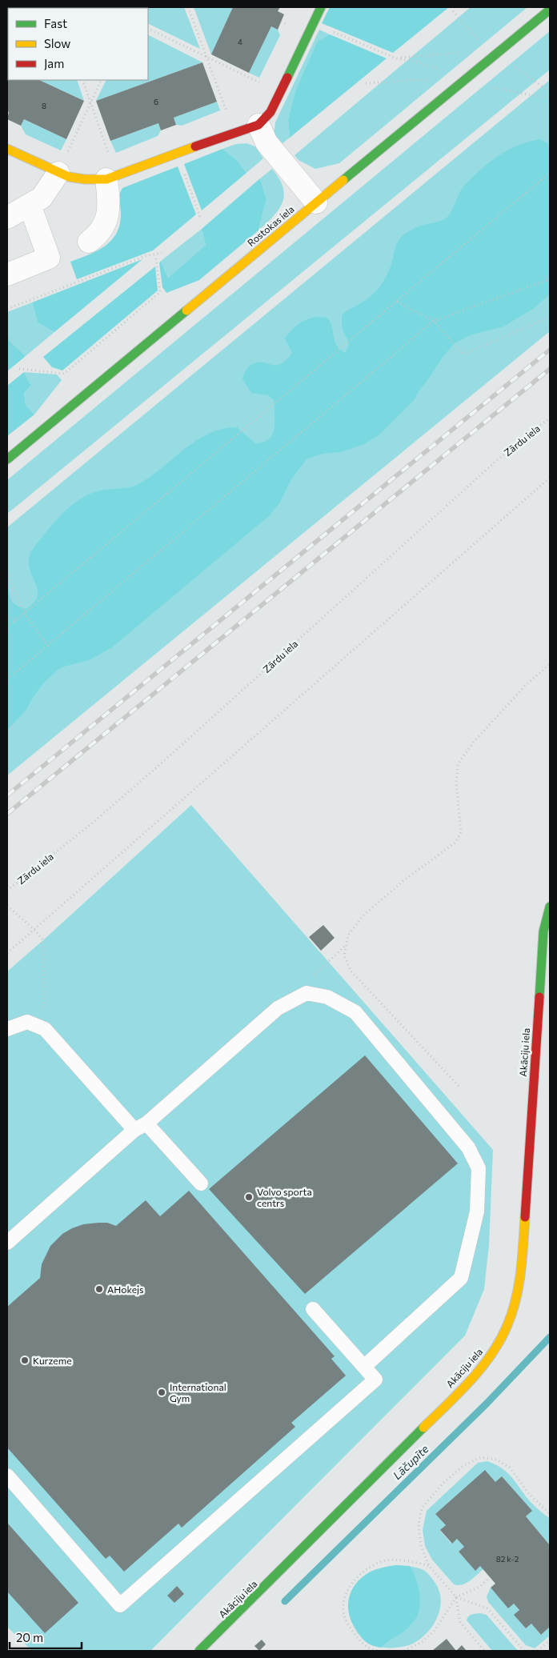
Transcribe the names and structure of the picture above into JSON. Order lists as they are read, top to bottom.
{
  "streets": {
    "street": ["Rostokas iela", "Akāciju iela"],
    "path": ["Zārdu iela"]
  },
  "water": ["Lāčupīte"],
  "places": [
    "Volvo sporta centrs",
    "AHokejs",
    "Kurzeme",
    "International Gym"
  ],
  "house_numbers": [
    "4",
    "6",
    "8",
    "82 k-2"
  ],
  "legend": ["Fast", "Slow", "Jam"],
  "scale_bar": "20 m"
}
